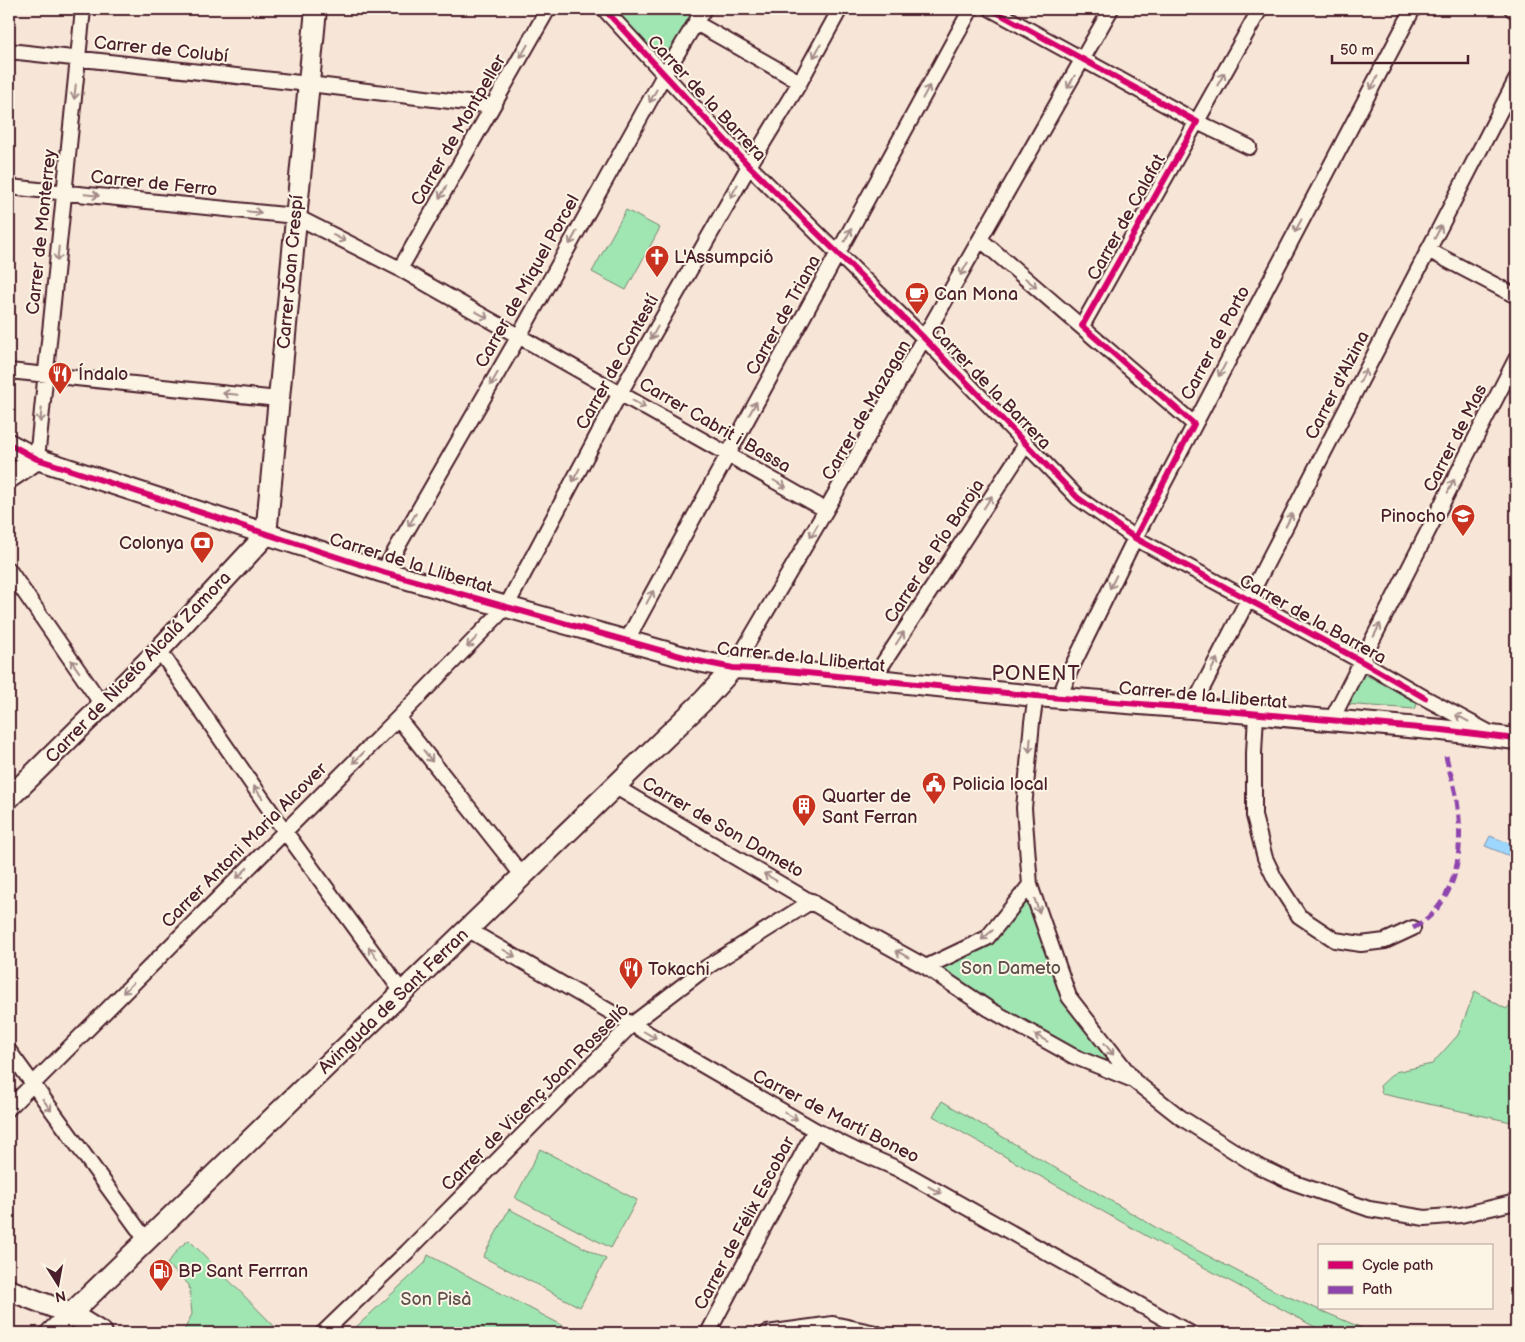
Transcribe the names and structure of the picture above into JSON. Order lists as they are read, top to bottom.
{
  "streets": {
    "street": [
      "Carrer de Colubí",
      "Carrer de la Barrera",
      "Carrer de Montpeller",
      "Carrer de Ferro",
      "Carrer de Calafat",
      "Carrer de Monterrey",
      "Carrer Joan Crespí",
      "Carrer de Miquel Porcel",
      "Carrer de Triana",
      "Carrer de Porto",
      "Carrer de Contestí",
      "Carrer d'Alzina",
      "Carrer de Mazagan",
      "Carrer Cabrit i Bassa",
      "Carrer de Mas",
      "Carrer de Pío Baroja",
      "Carrer de la Llibertat",
      "Carrer de Niceto Alcalá Zamora",
      "Carrer de Son Dameto",
      "Carrer Antoni Maria Alcover",
      "Avinguda de Sant Ferran",
      "Carrer de Vicenç Joan Rosselló",
      "Carrer de Martí Boneo",
      "Carrer de Félix Escobar"
    ]
  },
  "crossings": [
    ["Carrer de Colubí", "Carrer de Montpeller"],
    ["Carrer de Colubí", "Carrer de Monterrey"],
    ["Carrer de Colubí", "Carrer Joan Crespí"],
    ["Carrer de la Barrera", "Carrer de Miquel Porcel"],
    ["Carrer de la Barrera", "Carrer de Triana"],
    ["Carrer de la Barrera", "Carrer de Porto"],
    ["Carrer de la Barrera", "Carrer de Contestí"],
    ["Carrer de la Barrera", "Carrer d'Alzina"],
    ["Carrer de la Barrera", "Carrer de Mazagan"],
    ["Carrer de la Barrera", "Carrer de Mas"],
    ["Carrer de la Barrera", "Carrer de Pío Baroja"],
    ["Carrer de la Barrera", "Carrer de la Llibertat"],
    ["Carrer de Montpeller", "Carrer Cabrit i Bassa"],
    ["Carrer de Ferro", "Carrer de Monterrey"],
    ["Carrer de Ferro", "Carrer Joan Crespí"],
    ["Carrer de Ferro", "Carrer Cabrit i Bassa"],
    ["Carrer de Monterrey", "Carrer de la Llibertat"],
    ["Carrer Joan Crespí", "Carrer Cabrit i Bassa"],
    ["Carrer Joan Crespí", "Carrer de la Llibertat"],
    ["Carrer Joan Crespí", "Carrer de Niceto Alcalá Zamora"],
    ["Carrer de Miquel Porcel", "Carrer Cabrit i Bassa"],
    ["Carrer de Miquel Porcel", "Carrer de la Llibertat"],
    ["Carrer de Triana", "Carrer Cabrit i Bassa"],
    ["Carrer de Triana", "Carrer de la Llibertat"],
    ["Carrer de Porto", "Carrer de la Llibertat"],
    ["Carrer de Contestí", "Carrer Cabrit i Bassa"],
    ["Carrer de Contestí", "Carrer de la Llibertat"],
    ["Carrer de Contestí", "Carrer Antoni Maria Alcover"],
    ["Carrer d'Alzina", "Carrer de la Llibertat"],
    ["Carrer de Mazagan", "Carrer Cabrit i Bassa"],
    ["Carrer de Mazagan", "Carrer de la Llibertat"],
    ["Carrer de Mazagan", "Avinguda de Sant Ferran"],
    ["Carrer de Mas", "Carrer de la Llibertat"],
    ["Carrer de Pío Baroja", "Carrer de la Llibertat"],
    ["Carrer de la Llibertat", "Carrer de Niceto Alcalá Zamora"],
    ["Carrer de la Llibertat", "Carrer Antoni Maria Alcover"],
    ["Carrer de la Llibertat", "Avinguda de Sant Ferran"],
    ["Carrer de Son Dameto", "Avinguda de Sant Ferran"],
    ["Carrer de Son Dameto", "Carrer de Vicenç Joan Rosselló"],
    ["Avinguda de Sant Ferran", "Carrer de Martí Boneo"],
    ["Carrer de Vicenç Joan Rosselló", "Carrer de Martí Boneo"],
    ["Carrer de Martí Boneo", "Carrer de Félix Escobar"]
  ],
  "one_way": [
    "Carrer de Montpeller",
    "Carrer de Ferro",
    "Carrer de Calafat",
    "Carrer de Monterrey",
    "Carrer de Miquel Porcel",
    "Carrer de Triana",
    "Carrer de Porto",
    "Carrer de Contestí",
    "Carrer d'Alzina",
    "Carrer de Mazagan",
    "Carrer Cabrit i Bassa",
    "Carrer de Mas",
    "Carrer de Pío Baroja",
    "Carrer de Son Dameto",
    "Carrer Antoni Maria Alcover",
    "Carrer de Martí Boneo"
  ],
  "districts": ["PONENT"],
  "parks": ["Son Dameto", "Son Pisà"],
  "places": {
    "church": ["L'Assumpció"],
    "cafe": ["Can Mona"],
    "restaurant": ["Índalo", "Tokachi"],
    "school or university": ["Pinocho"],
    "bank": ["Colonya"],
    "public building": ["Policia local"],
    "building": ["Quarter de Sant Ferran"],
    "fuel station": ["BP Sant Ferrran"]
  },
  "legend": ["Cycle path", "Path"],
  "scale_bar": "50 m",
  "north": "bottom"
}
